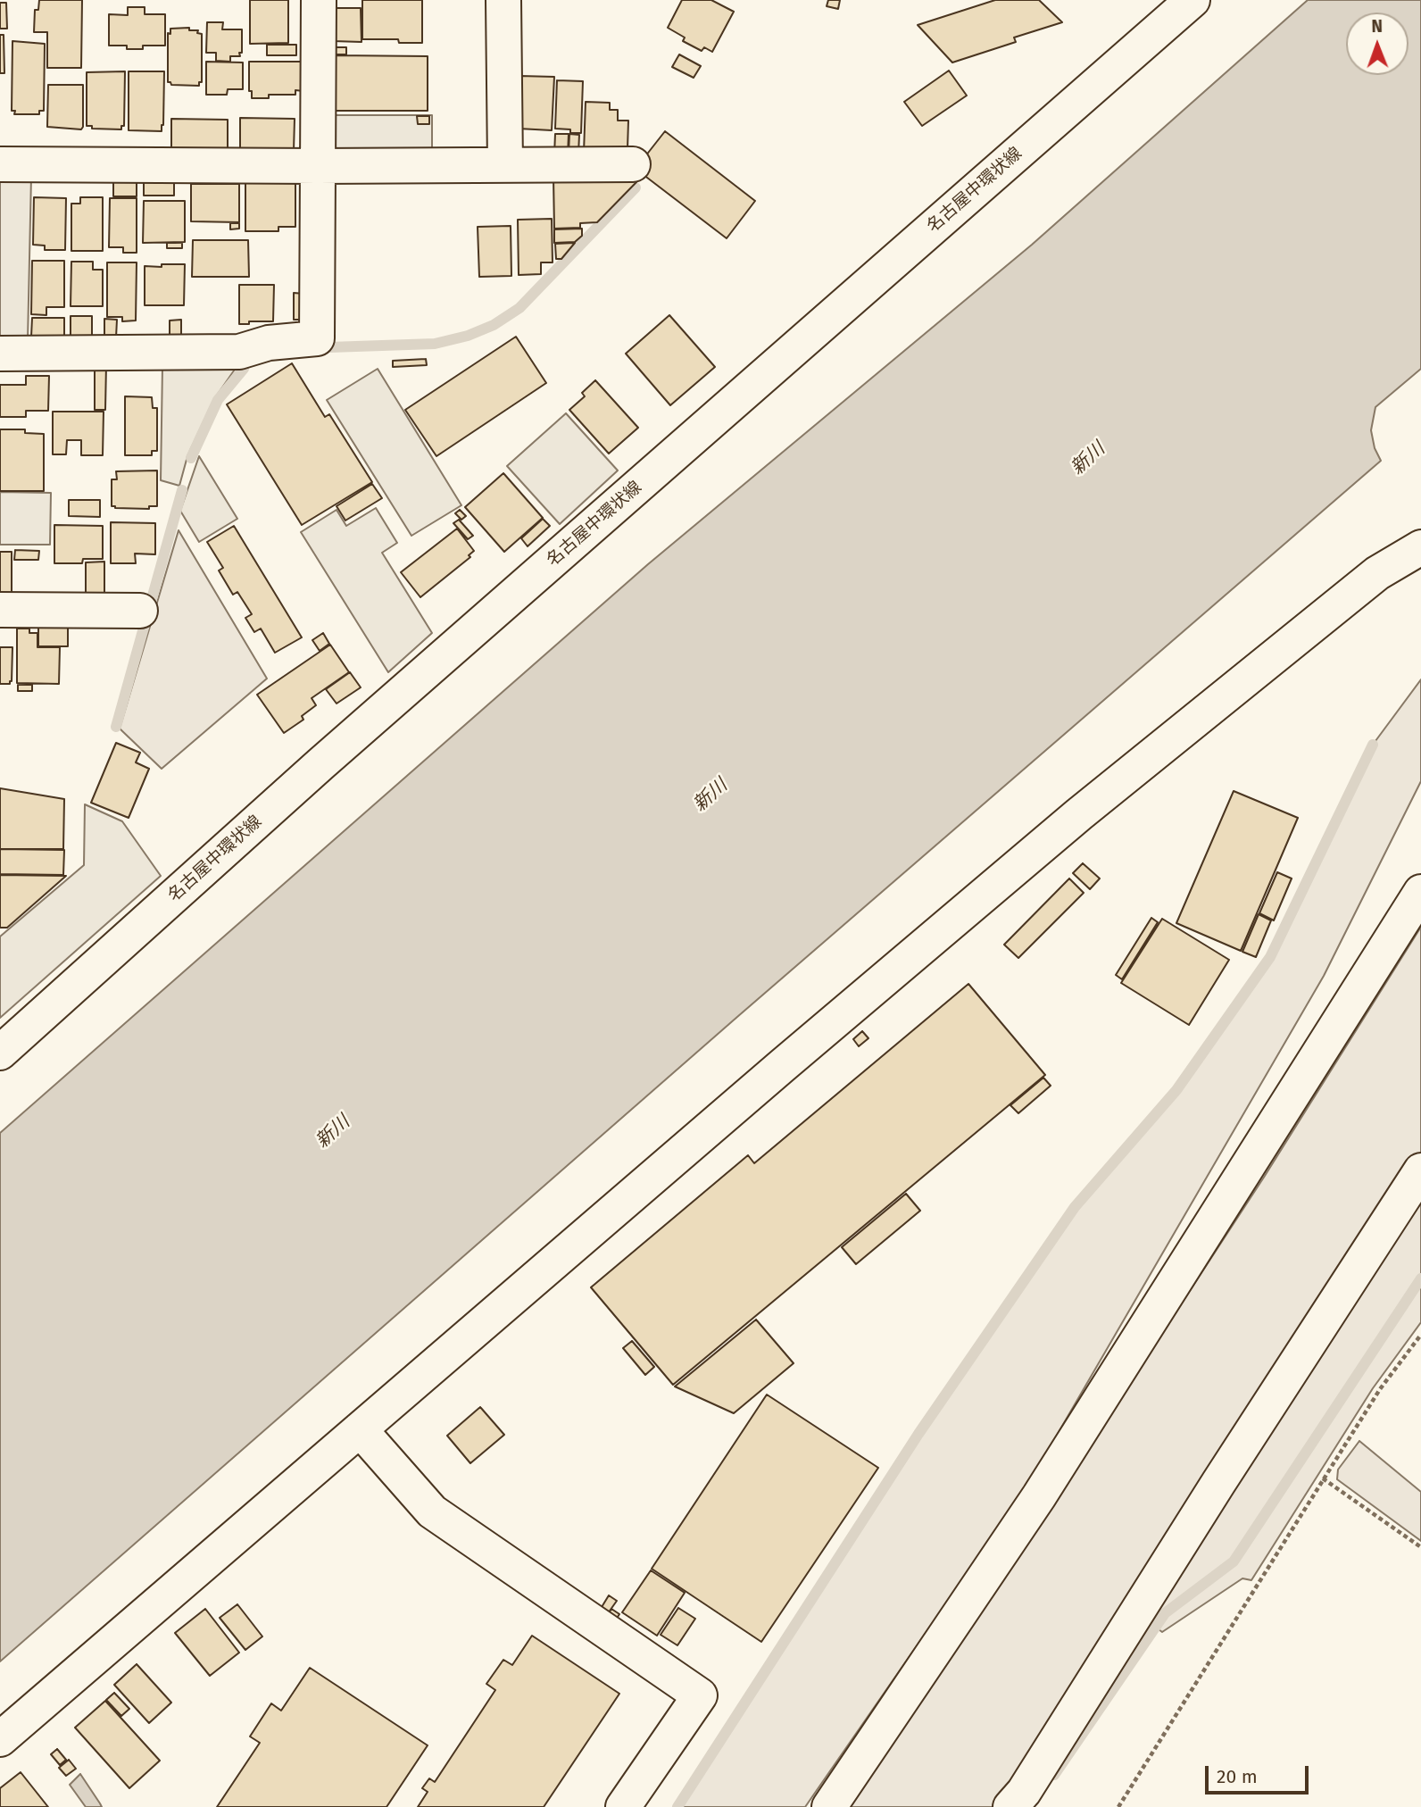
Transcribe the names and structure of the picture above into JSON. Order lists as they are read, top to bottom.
{
  "streets": {
    "street": ["名古屋中環状線"]
  },
  "water": ["新川"],
  "scale_bar": "20 m",
  "north": "top"
}
